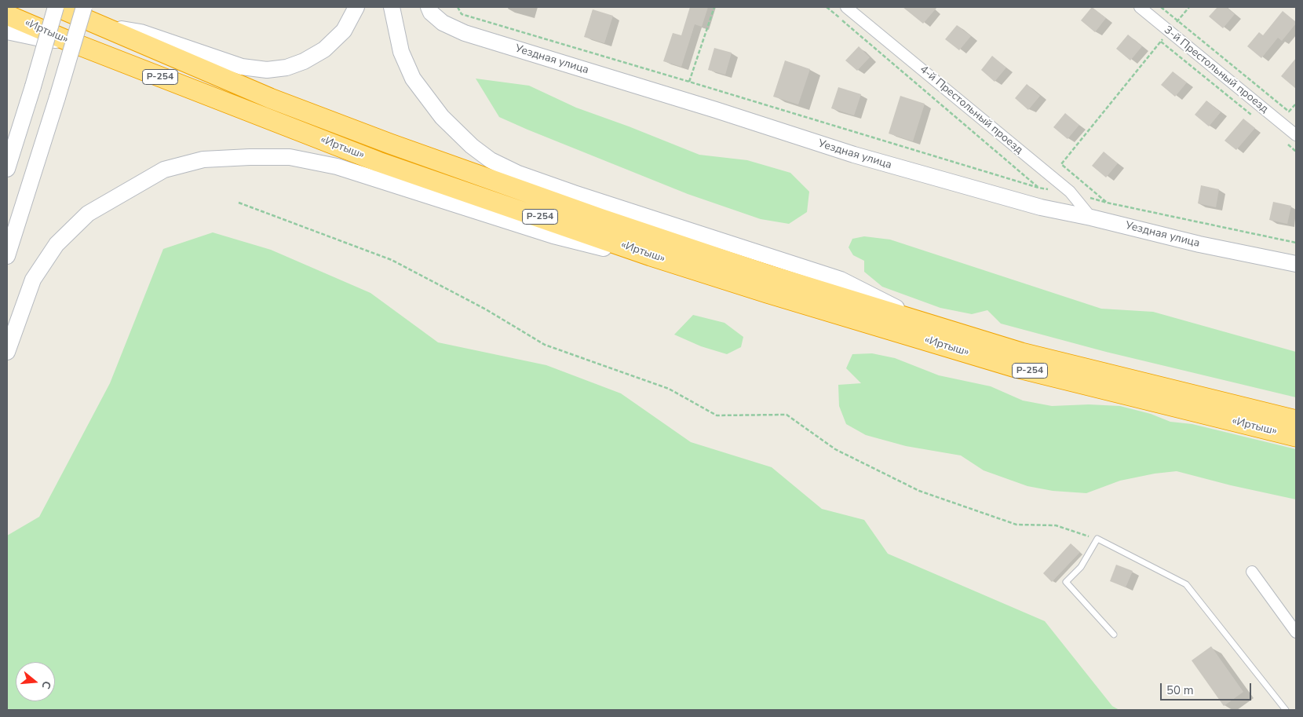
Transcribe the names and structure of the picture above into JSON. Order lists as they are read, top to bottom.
{
  "streets": {
    "highway": ["«Иртыш»", "Р-254"],
    "street": ["Уездная улица", "3-й Престольный проезд", "4-й Престольный проезд"]
  },
  "crossings": [
    ["Уездная улица", "4-й Престольный проезд"]
  ],
  "scale_bar": "50 m",
  "north": "right"
}
